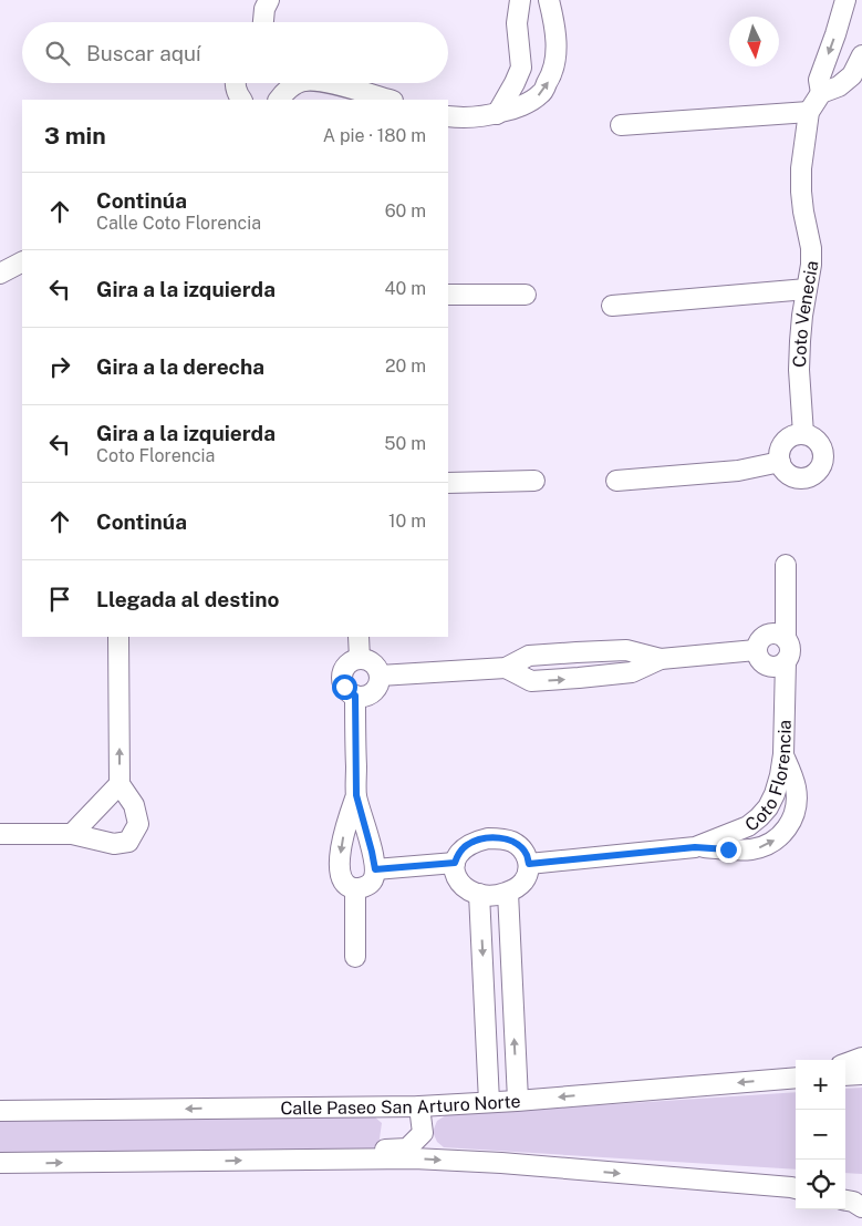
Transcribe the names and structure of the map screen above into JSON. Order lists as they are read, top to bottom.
{
  "streets": {
    "street": ["Coto Venecia", "Coto Florencia", "Calle Paseo San Arturo Norte"]
  },
  "north": "bottom",
  "page": {
    "search": "Buscar aquí",
    "heading": ["3 min", "A pie · 180 m"],
    "list": [
      ["Continúa", "Calle Coto Florencia", "60 m"],
      ["Gira a la izquierda", "40 m"],
      ["Gira a la derecha", "20 m"],
      ["Gira a la izquierda", "Coto Florencia", "50 m"],
      ["Continúa", "10 m"],
      "Llegada al destino"
    ],
    "map_buttons": ["+", "−"]
  }
}
